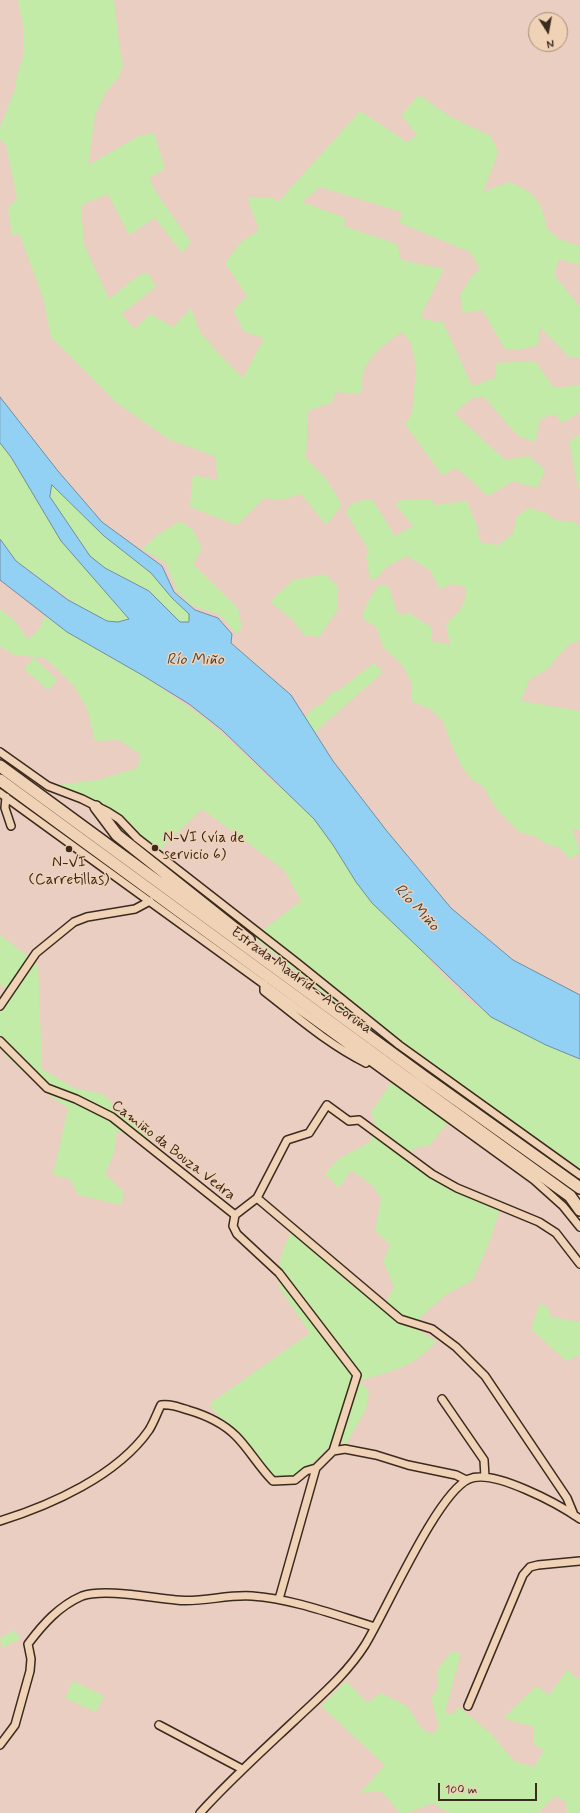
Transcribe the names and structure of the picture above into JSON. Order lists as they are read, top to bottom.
{
  "streets": {
    "highway": ["Estrada Madrid - A Coruña"],
    "street": ["Camiño da Bouza Vedra"]
  },
  "water": ["Río Miño"],
  "places": ["N-VI (vía de servicio 6)", "N-VI (Carretillas)"],
  "scale_bar": "100 m",
  "north": "bottom"
}
